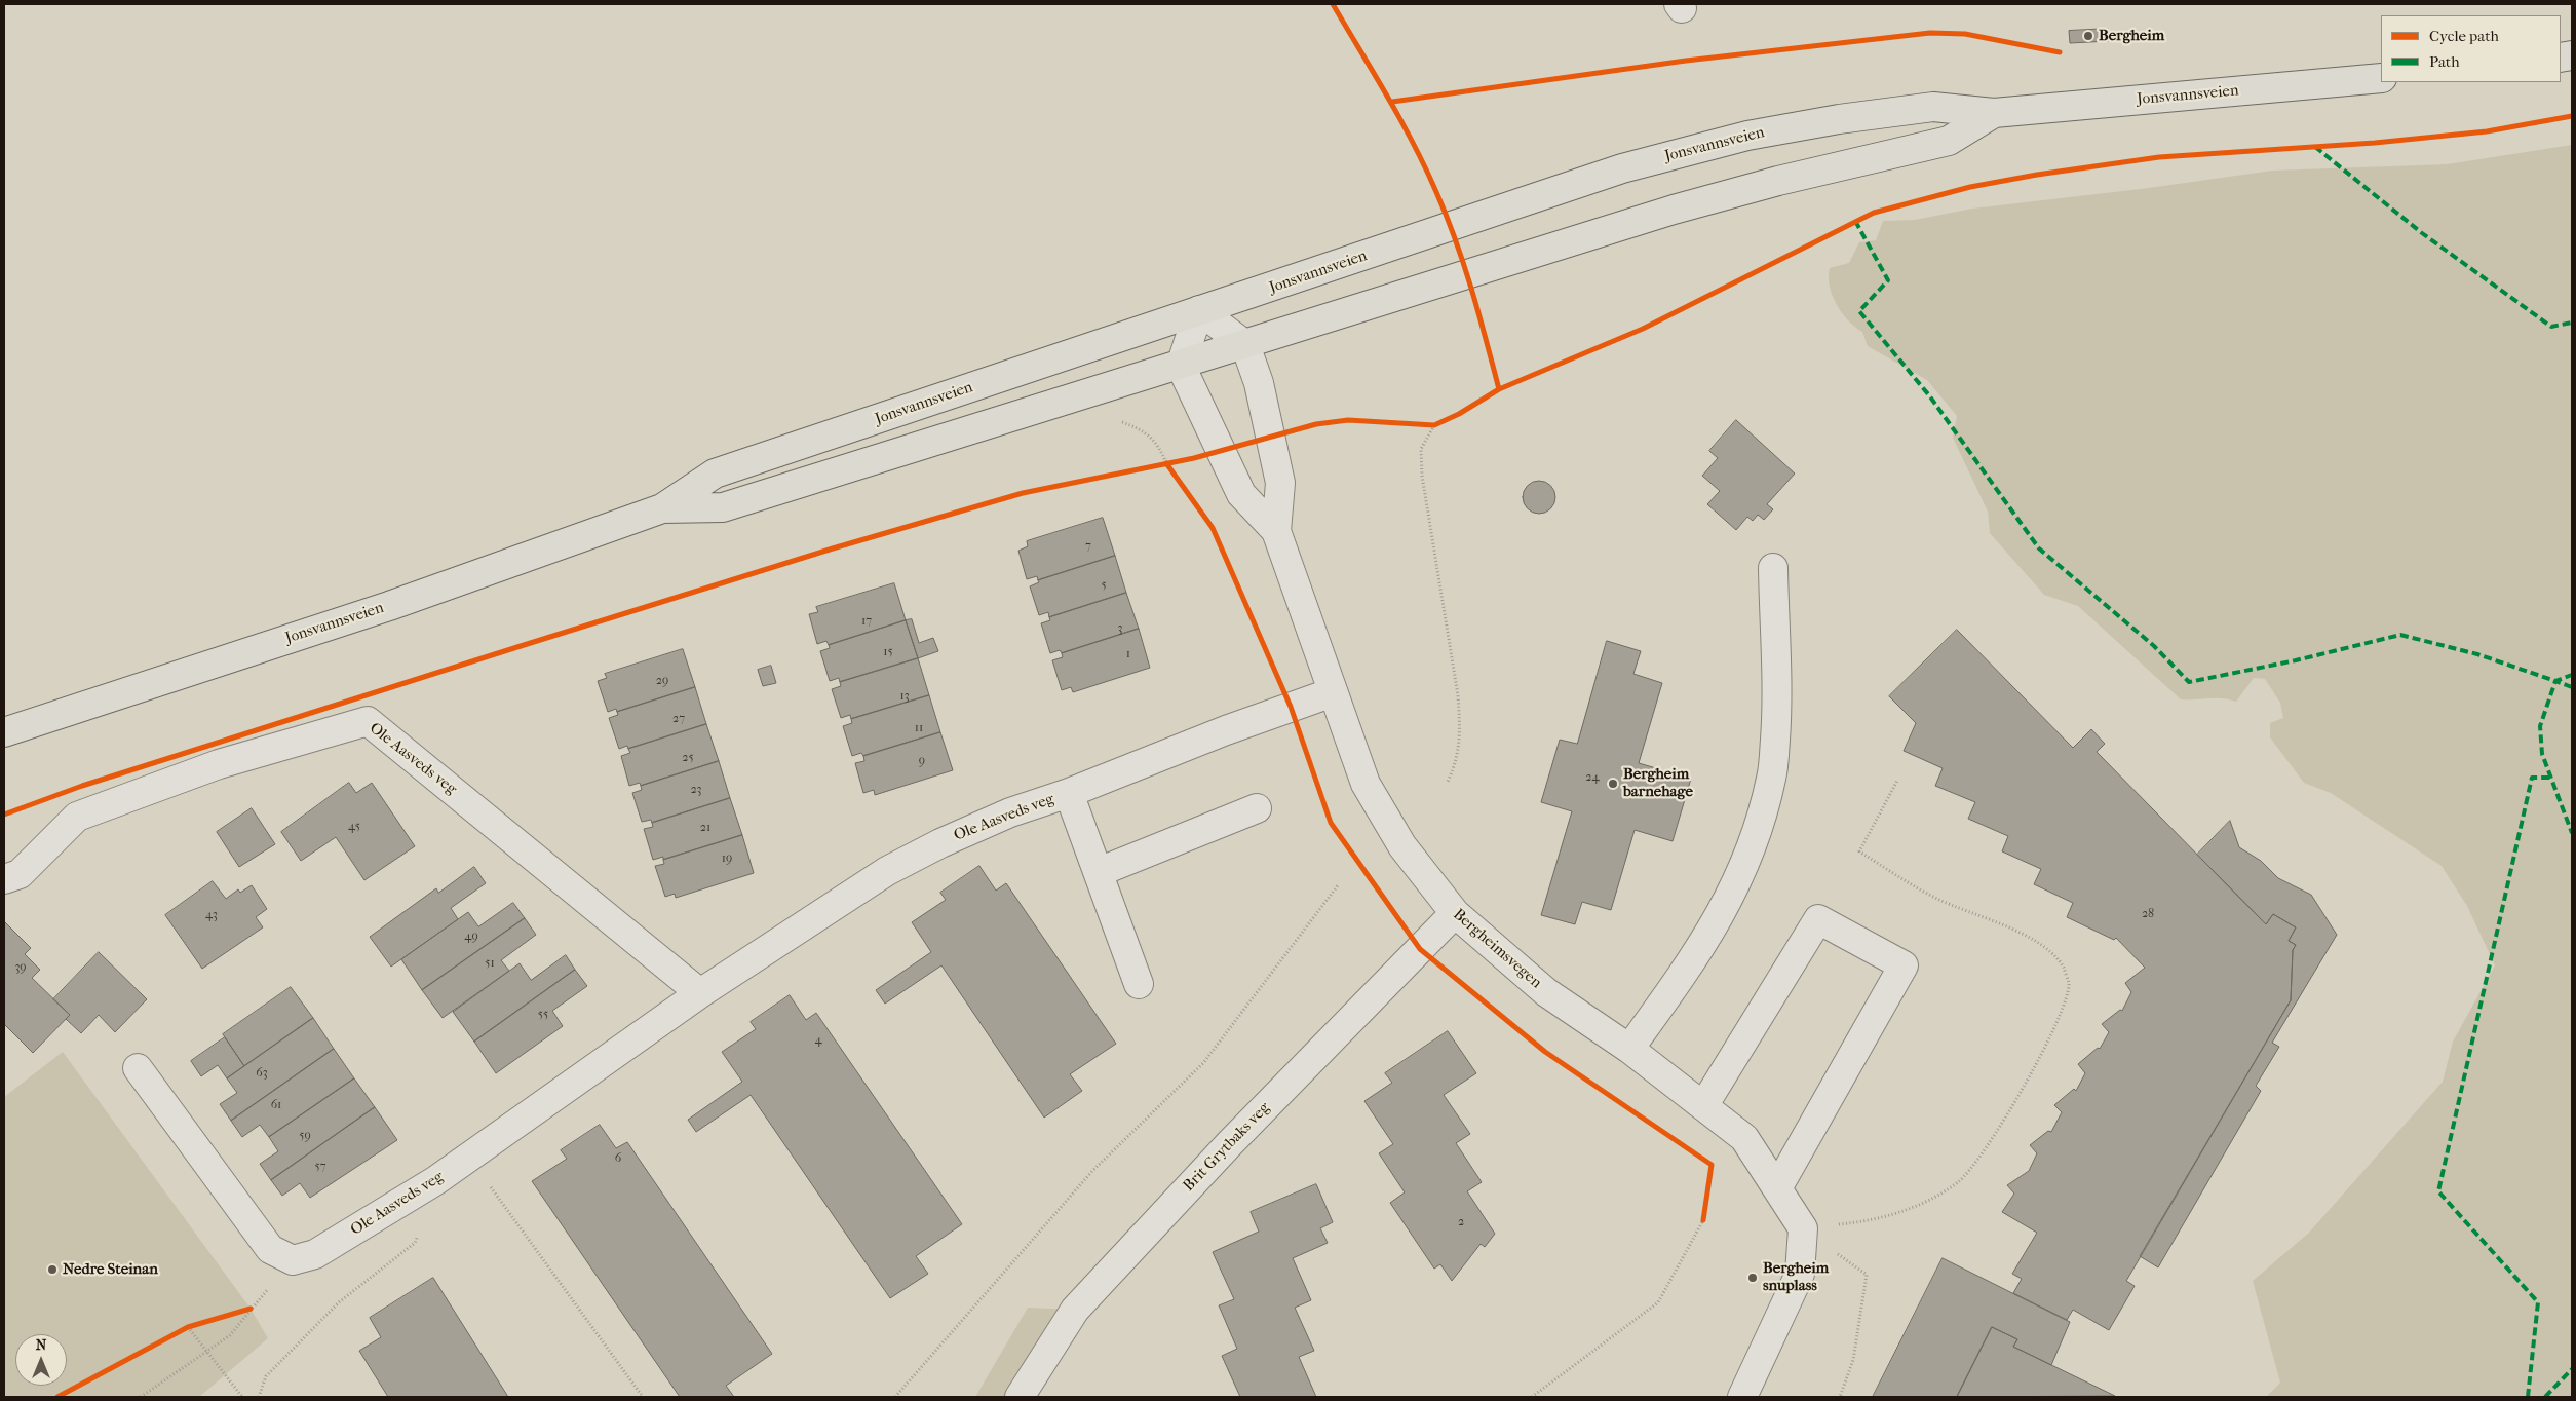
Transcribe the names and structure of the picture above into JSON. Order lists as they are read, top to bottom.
{
  "streets": {
    "main road": ["Jonsvannsveien"],
    "street": ["Ole Aasveds veg", "Bergheimsvegen", "Brit Grytbaks veg"]
  },
  "crossings": [
    ["Jonsvannsveien", "Bergheimsvegen"],
    ["Ole Aasveds veg", "Bergheimsvegen"],
    ["Bergheimsvegen", "Brit Grytbaks veg"]
  ],
  "places": [
    "Bergheim",
    "Bergheim barnehage",
    "Nedre Steinan",
    "Bergheim snuplass"
  ],
  "house_numbers": [
    "7",
    "5",
    "17",
    "3",
    "15",
    "1",
    "29",
    "13",
    "27",
    "11",
    "25",
    "9",
    "24",
    "23",
    "45",
    "21",
    "19",
    "28",
    "43",
    "49",
    "51",
    "39",
    "55",
    "4",
    "63",
    "61",
    "59",
    "6",
    "57",
    "2"
  ],
  "legend": ["Cycle path", "Path"],
  "north": "top"
}
